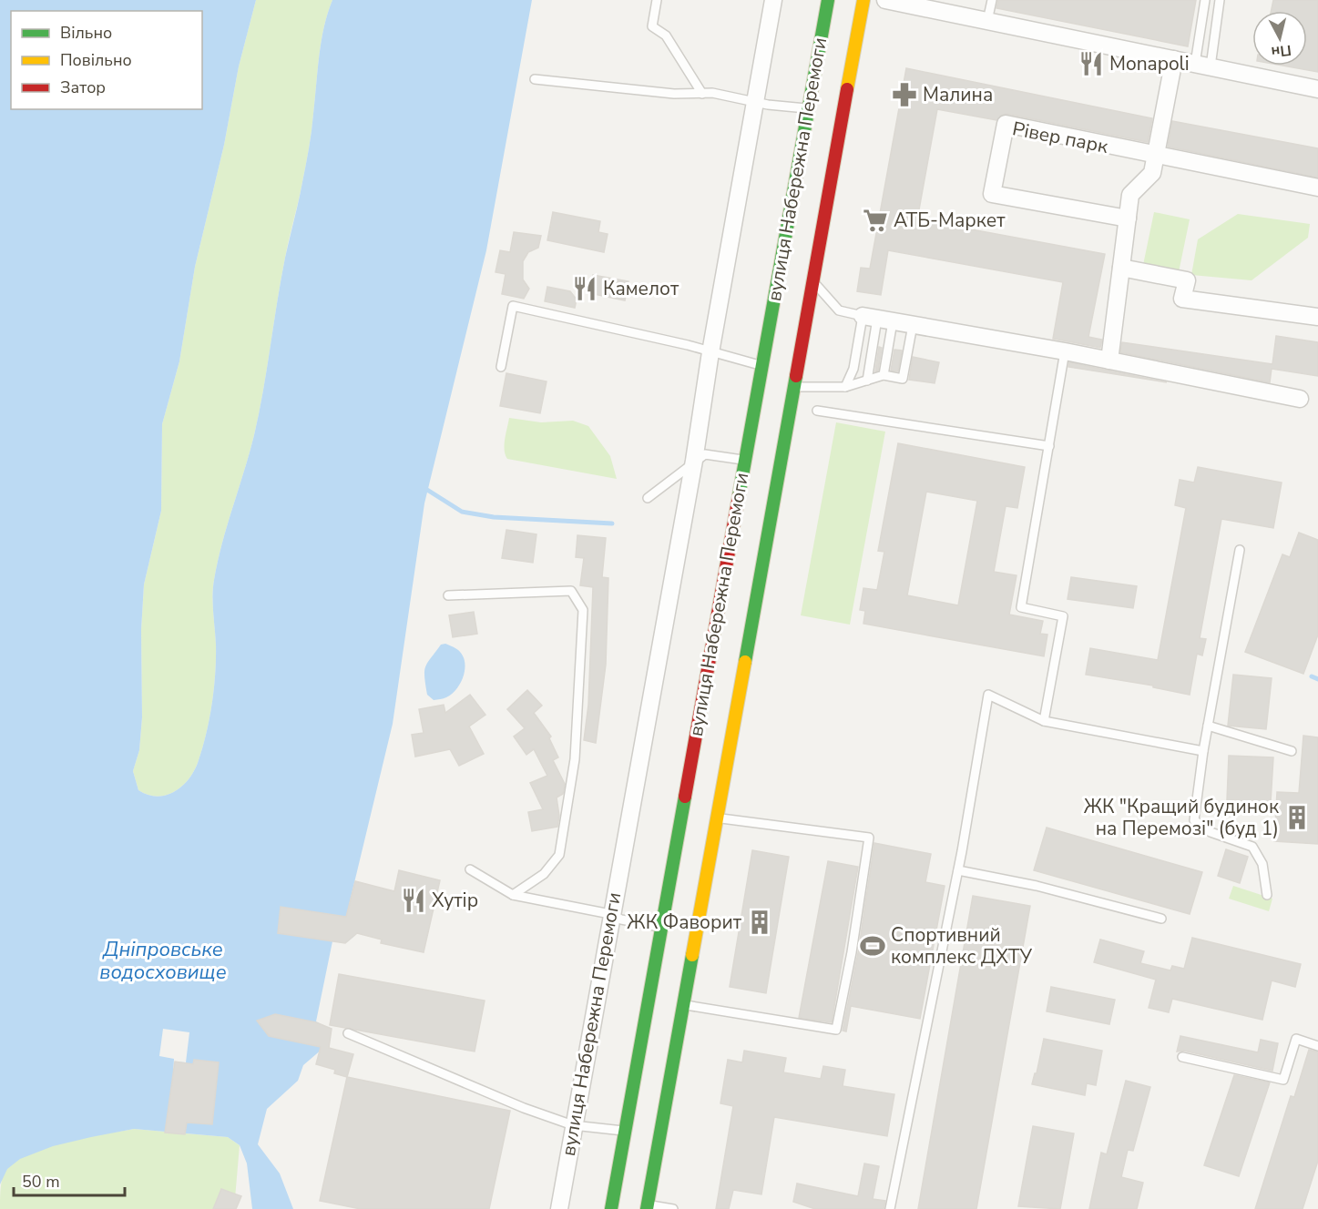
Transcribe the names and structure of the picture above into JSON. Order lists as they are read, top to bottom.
{
  "streets": {
    "main road": ["вулиця Набережна Перемоги"],
    "street": ["Рівер парк"]
  },
  "water": ["Дніпровське водосховище"],
  "places": {
    "restaurant": ["Monapoli", "Камелот", "Хутір"],
    "pharmacy": ["Малина"],
    "supermarket": ["АТБ-Маркет"],
    "building": ["ЖК \"Кращий будинок на Перемозі\" (буд 1)", "ЖК Фаворит"],
    "sports": ["Спортивний комплекс ДХТУ"]
  },
  "legend": ["Вільно", "Повільно", "Затор"],
  "scale_bar": "50 m",
  "north": "bottom"
}
